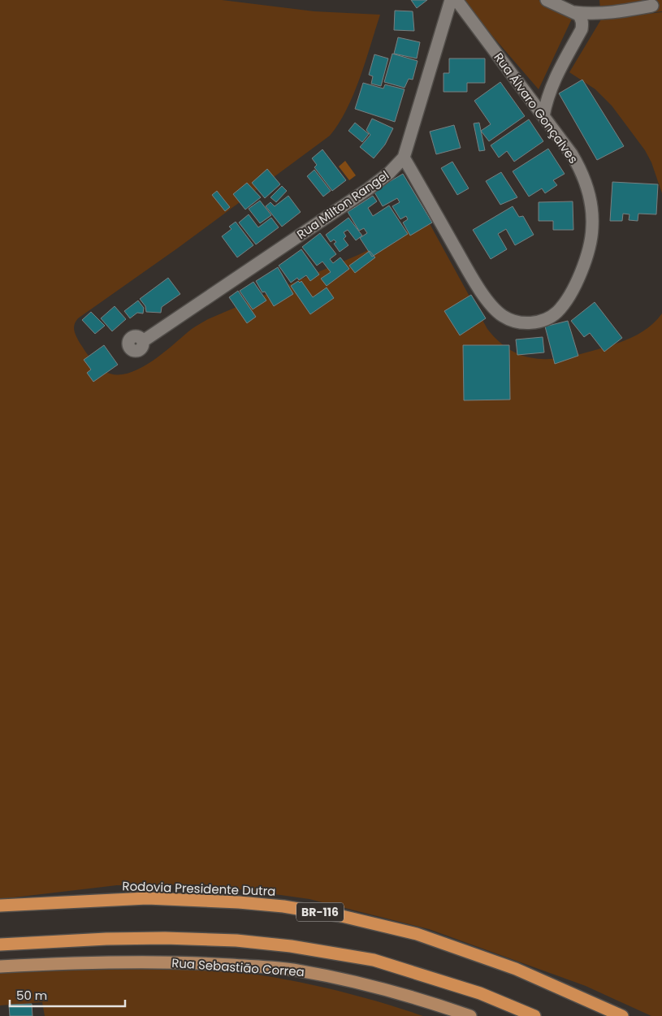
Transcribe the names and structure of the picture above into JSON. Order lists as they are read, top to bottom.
{
  "streets": {
    "highway": ["Rodovia Presidente Dutra", "BR-116"],
    "main road": ["Rua Sebastião Correa"],
    "street": ["Rua Álvaro Gonçalves", "Rua Milton Rangel"]
  },
  "crossings": [
    ["Rua Álvaro Gonçalves", "Rua Milton Rangel"]
  ],
  "scale_bar": "50 m"
}
